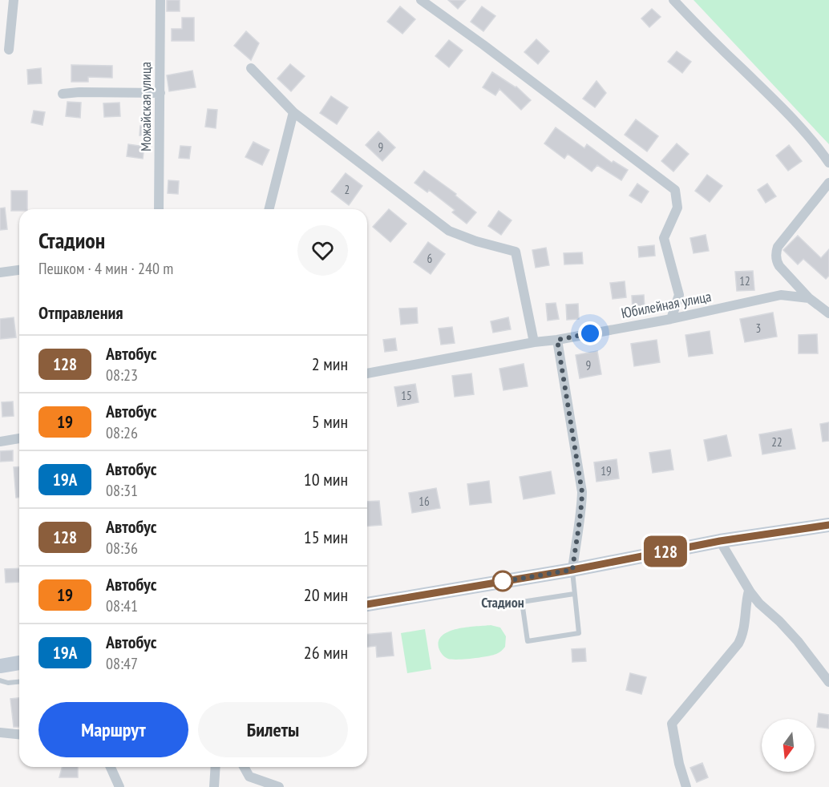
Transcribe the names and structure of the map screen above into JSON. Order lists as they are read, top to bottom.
{
  "streets": {
    "street": ["Можайская улица", "Юбилейная улица"]
  },
  "places": ["Стадион"],
  "lines": ["bus line 128"],
  "house_numbers": [
    "9",
    "2",
    "6",
    "12",
    "3",
    "9",
    "15",
    "22",
    "19",
    "16"
  ],
  "north": "bottom",
  "page": {
    "on_map": "128",
    "heading": [
      ["Стадион", "Пешком · 4 мин · 240 m"],
      "Отправления"
    ],
    "list": [
      {
        "mark": "128",
        "name": "Автобус",
        "note": "08:23",
        "value": "2 мин"
      },
      {
        "mark": "19",
        "name": "Автобус",
        "note": "08:26",
        "value": "5 мин"
      },
      {
        "mark": "19А",
        "name": "Автобус",
        "note": "08:31",
        "value": "10 мин"
      },
      {
        "mark": "128",
        "name": "Автобус",
        "note": "08:36",
        "value": "15 мин"
      },
      {
        "mark": "19",
        "name": "Автобус",
        "note": "08:41",
        "value": "20 мин"
      },
      {
        "mark": "19А",
        "name": "Автобус",
        "note": "08:47",
        "value": "26 мин"
      }
    ],
    "buttons": ["Маршрут", "Билеты"]
  }
}
